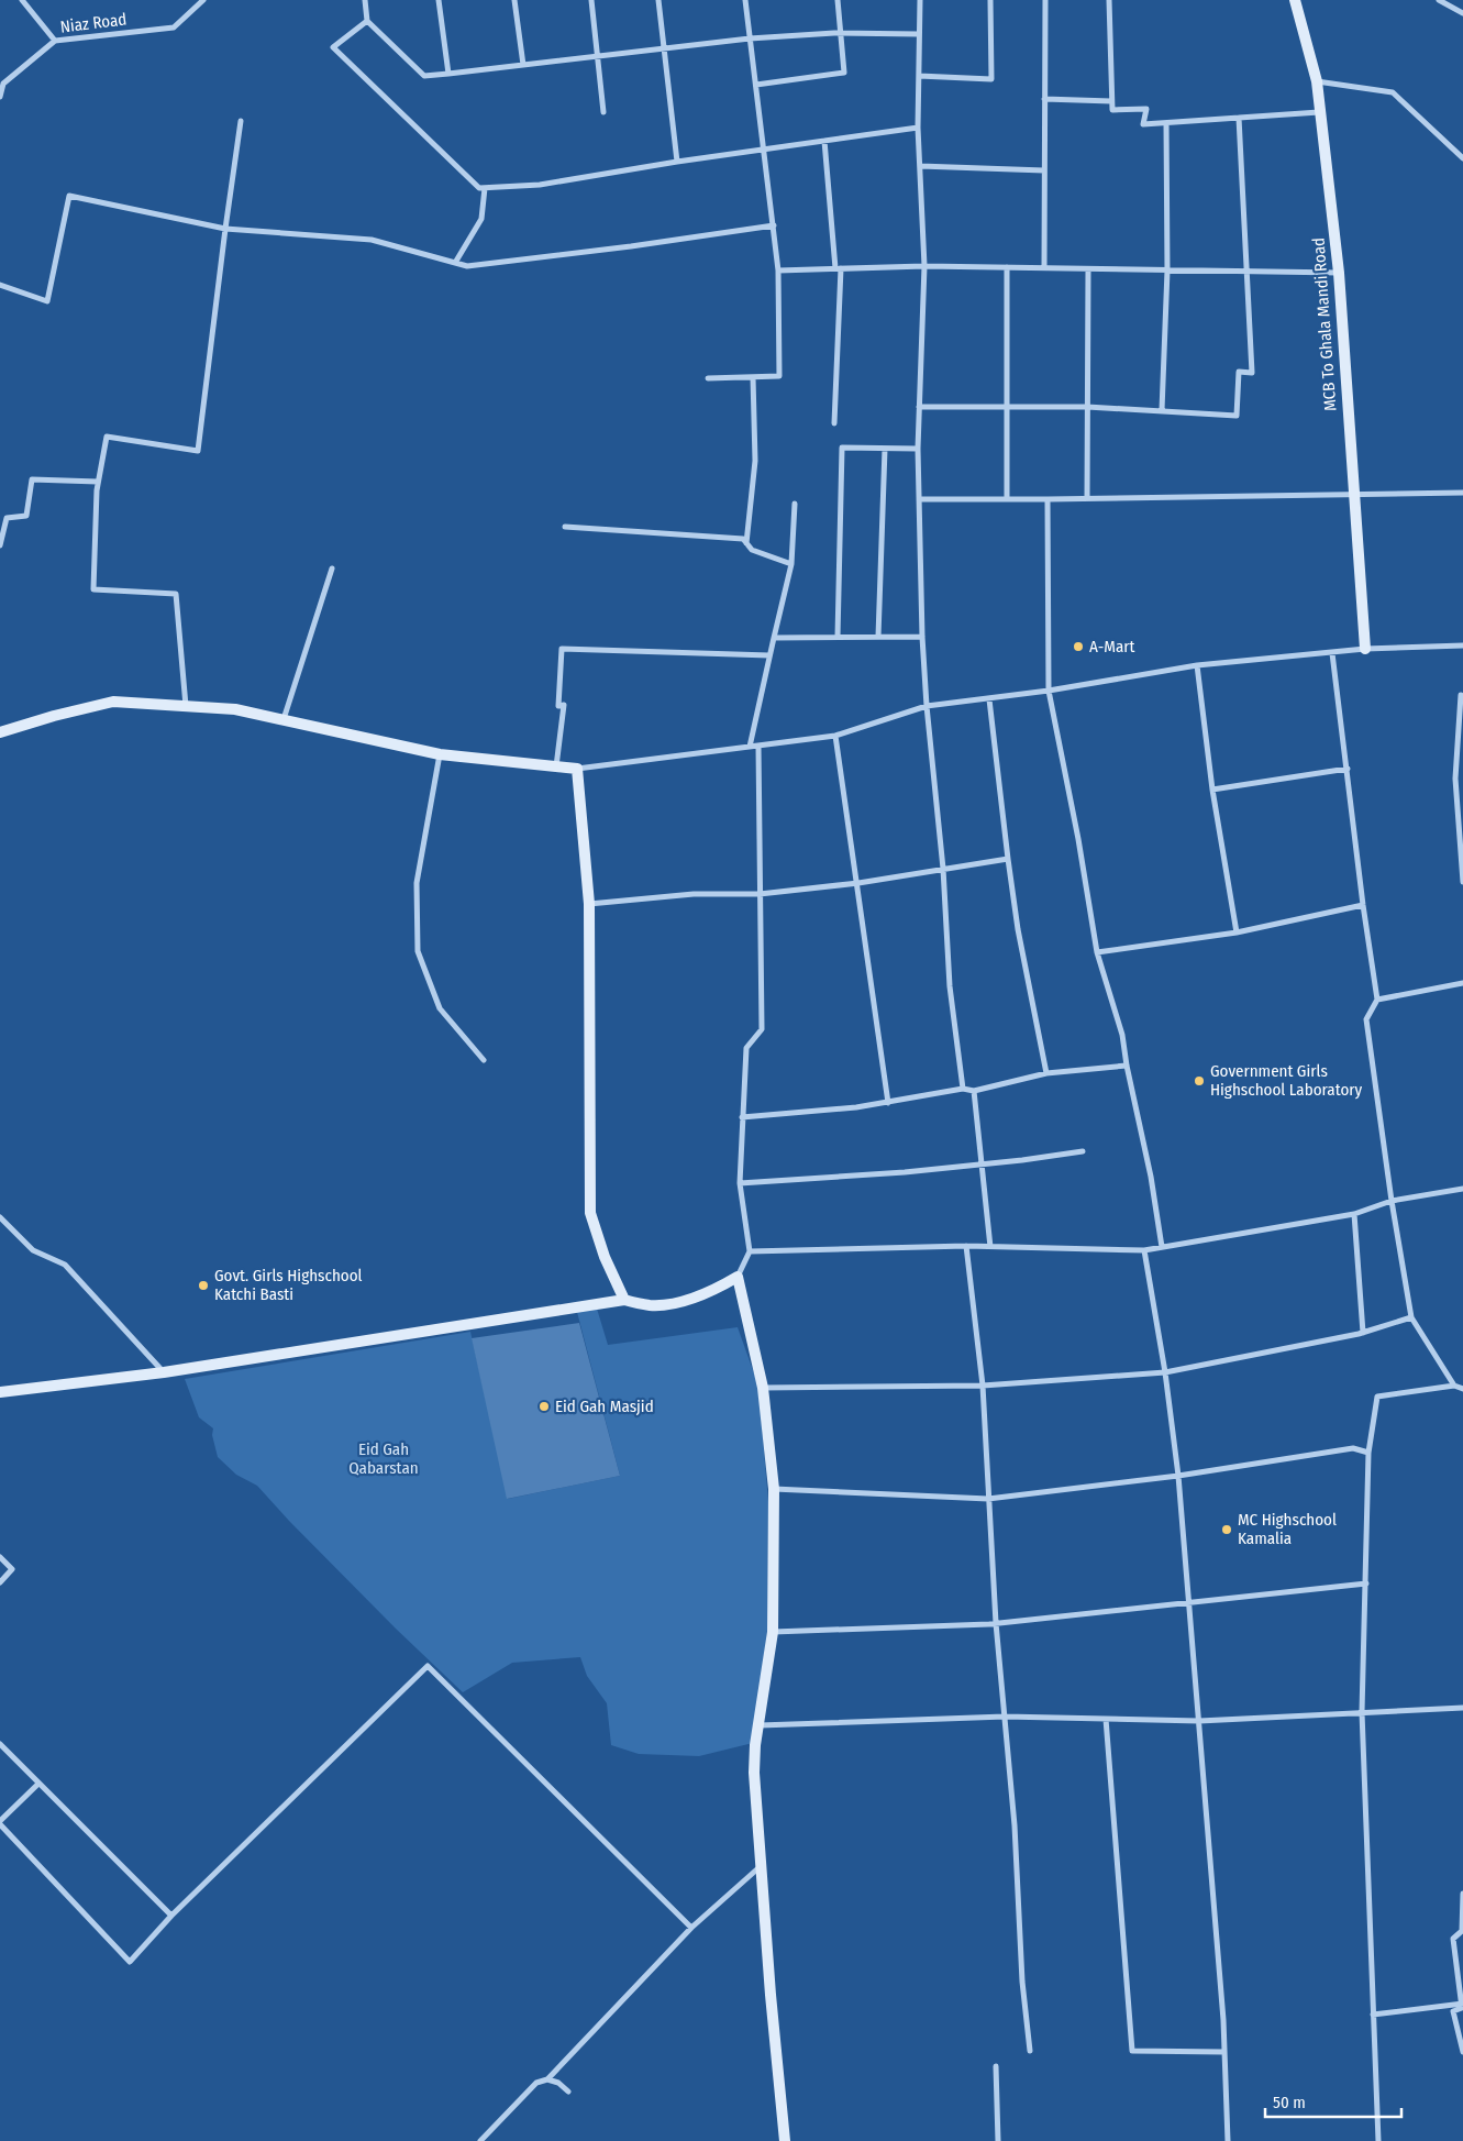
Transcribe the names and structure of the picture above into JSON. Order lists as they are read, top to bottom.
{
  "streets": {
    "street": ["Niaz Road", "MCB To Ghala Mandi Road"]
  },
  "parks": ["Eid Gah Qabarstan"],
  "places": [
    "A-Mart",
    "Government Girls Highschool Laboratory",
    "Govt. Girls Highschool Katchi Basti",
    "Eid Gah Masjid",
    "MC Highschool Kamalia"
  ],
  "scale_bar": "50 m"
}
